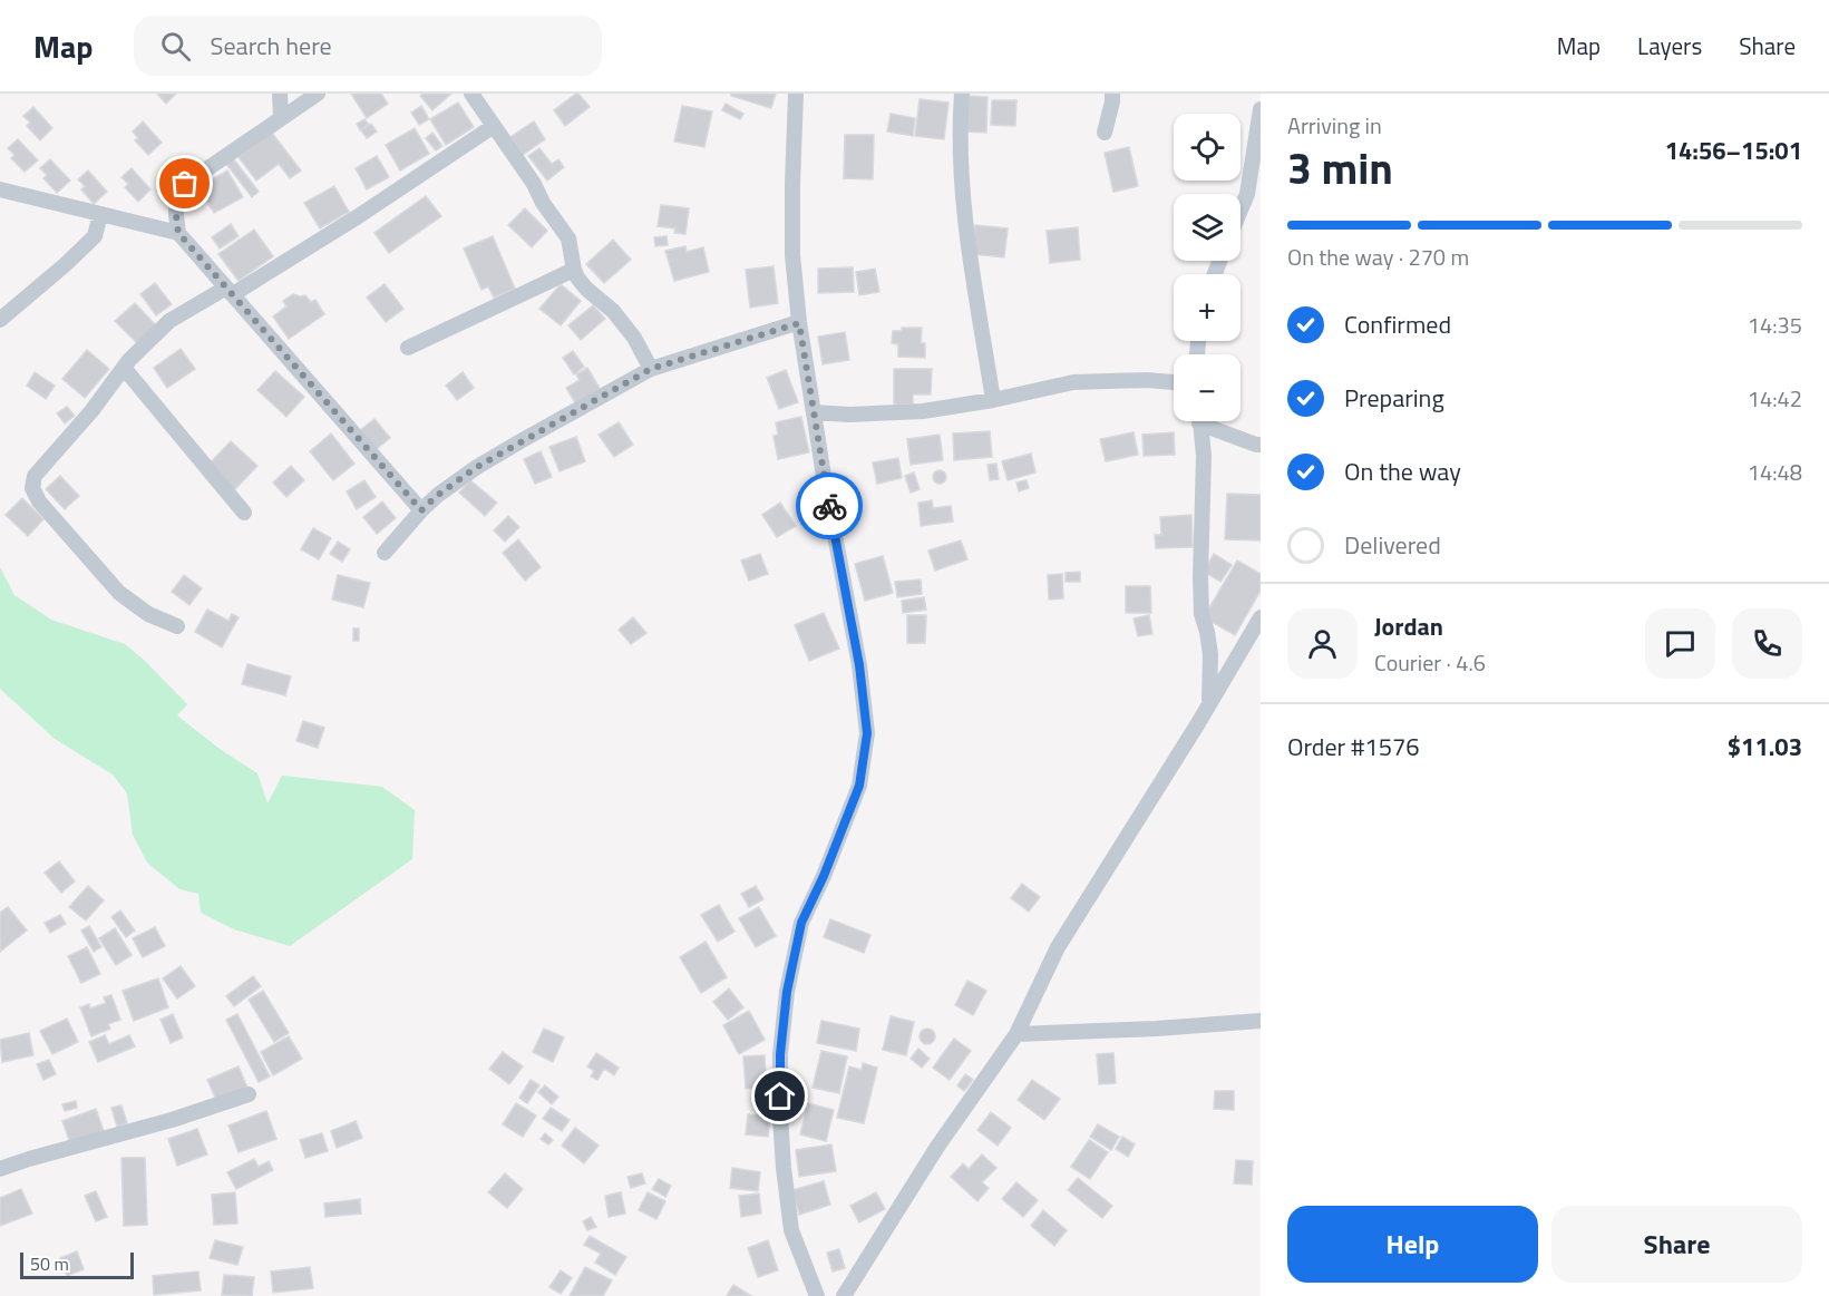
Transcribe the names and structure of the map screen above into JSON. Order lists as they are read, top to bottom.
{
  "scale_bar": "50 m",
  "page": {
    "header": "Map",
    "search": "Search here",
    "nav": ["Map", "Layers", "Share"],
    "heading": ["3 min", "Arriving in", "14:56–15:01"],
    "panel": [
      "Jordan",
      "Courier · 4.6",
      "Order #1576",
      "$11.03"
    ],
    "map_buttons": ["+", "−"],
    "bar": "On the way · 270 m",
    "list": [
      ["Confirmed", "14:35"],
      ["Preparing", "14:42"],
      ["On the way", "14:48"],
      "Delivered"
    ],
    "buttons": ["Help", "Share"],
    "scale": "50 m"
  }
}
